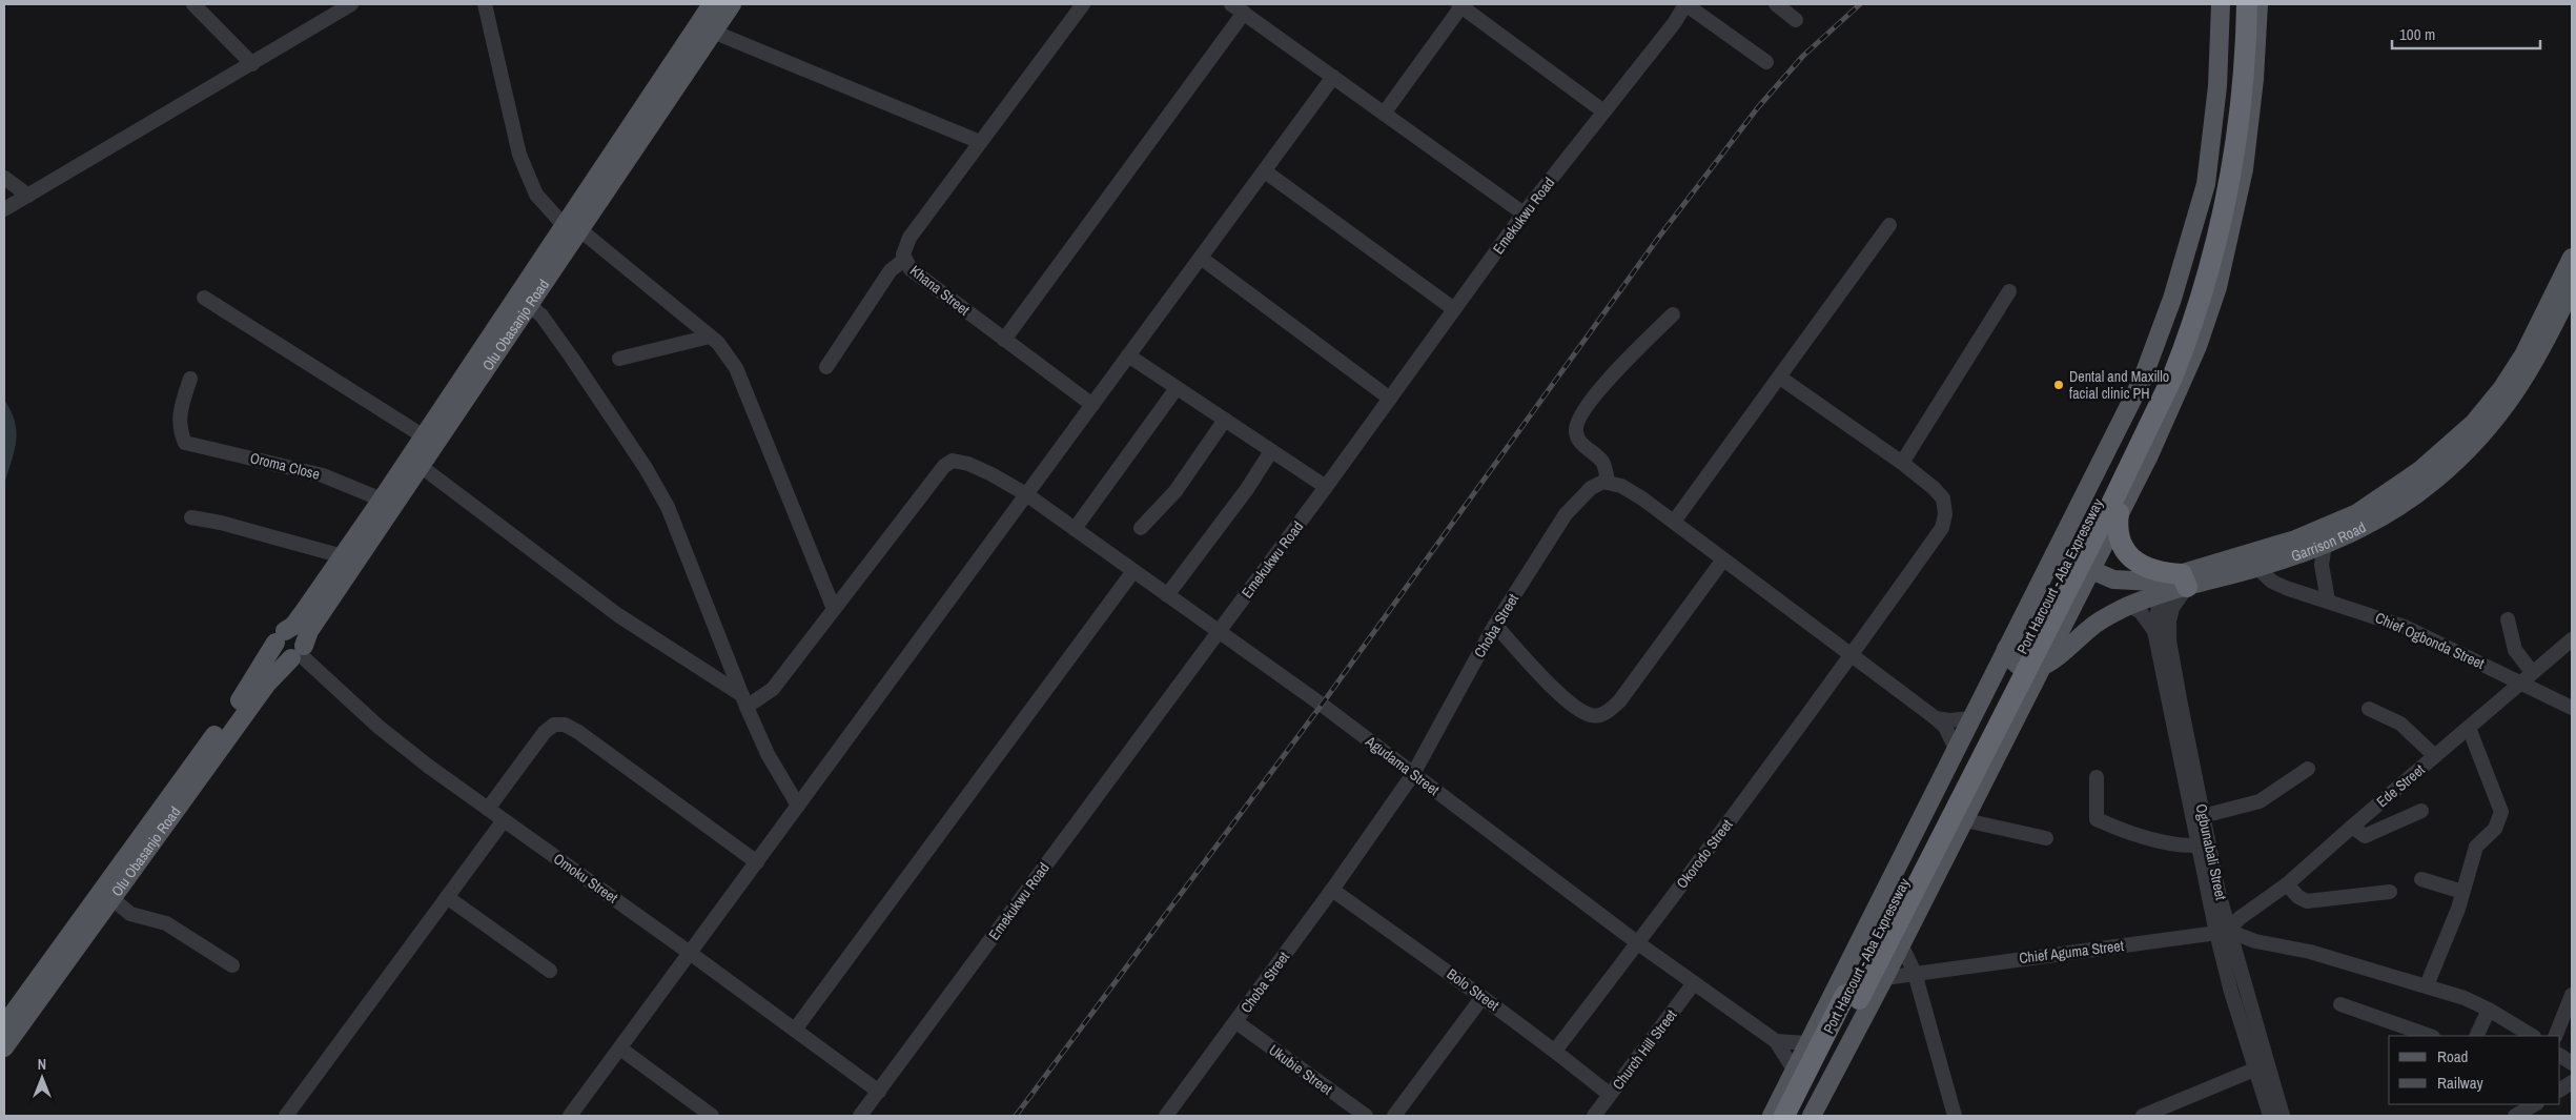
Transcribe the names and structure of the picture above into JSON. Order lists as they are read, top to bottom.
{
  "streets": {
    "highway": ["Port Harcourt - Aba Expressway"],
    "main road": ["Olu Obasanjo Road", "Garrison Road"],
    "street": [
      "Emekukwu Road",
      "Khana Street",
      "Oroma Close",
      "Choba Street",
      "Chief Ogbonda Street",
      "Agudama Street",
      "Ede Street",
      "Ogbunabali Street",
      "Okorodo Street",
      "Omoku Street",
      "Chief Aguma Street",
      "Bolo Street",
      "Church Hill Street",
      "Ukubie Street"
    ]
  },
  "crossings": [
    ["Emekukwu Road", "Agudama Street"],
    ["Emekukwu Road", "Omoku Street"],
    ["Olu Obasanjo Road", "Oroma Close"],
    ["Olu Obasanjo Road", "Omoku Street"],
    ["Garrison Road", "Chief Ogbonda Street"],
    ["Garrison Road", "Ogbunabali Street"],
    ["Choba Street", "Agudama Street"],
    ["Choba Street", "Bolo Street"],
    ["Choba Street", "Ukubie Street"],
    ["Chief Ogbonda Street", "Ede Street"],
    ["Agudama Street", "Okorodo Street"],
    ["Agudama Street", "Church Hill Street"],
    ["Ede Street", "Ogbunabali Street"],
    ["Ede Street", "Chief Aguma Street"],
    ["Ogbunabali Street", "Chief Aguma Street"],
    ["Okorodo Street", "Bolo Street"],
    ["Bolo Street", "Church Hill Street"]
  ],
  "places": ["Dental and Maxillo facial clinic PH"],
  "legend": ["Road", "Railway"],
  "scale_bar": "100 m",
  "north": "top"
}
